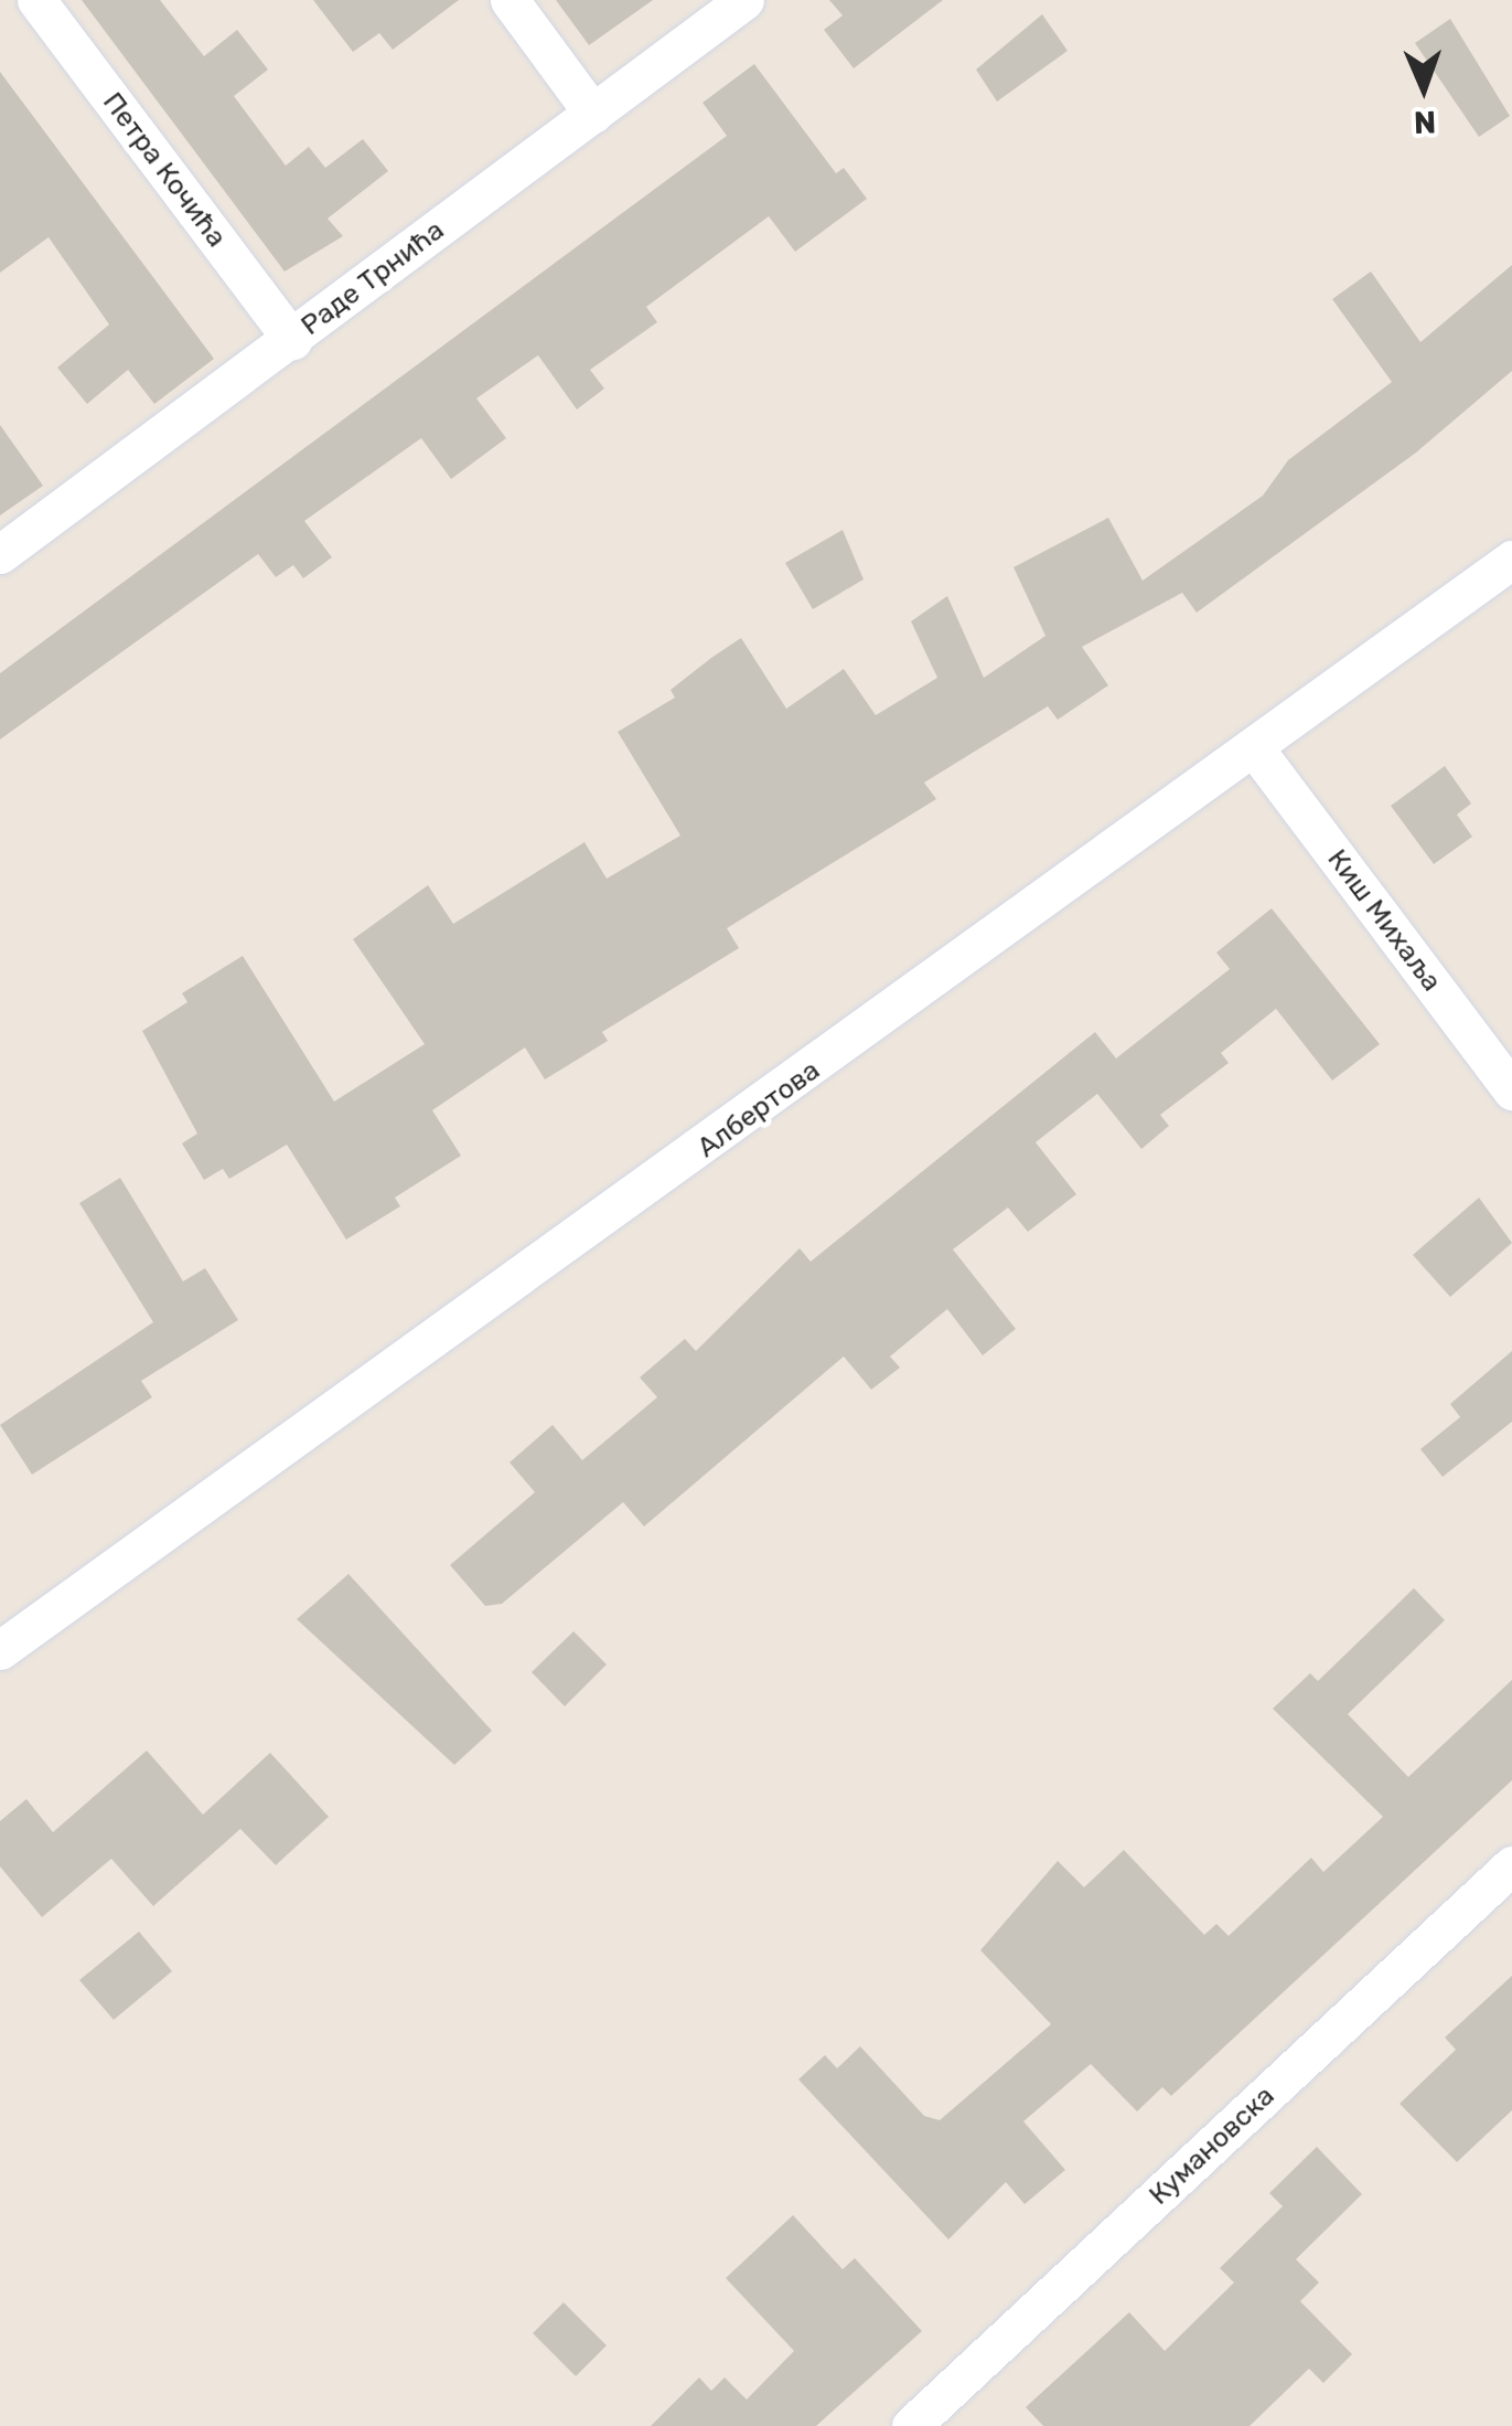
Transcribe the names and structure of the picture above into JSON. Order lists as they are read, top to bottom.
{
  "streets": {
    "street": [
      "Петра Кочића",
      "Раде Трнића",
      "Киш Михаља",
      "Албертова",
      "Кумановска"
    ]
  },
  "crossings": [
    ["Петра Кочића", "Раде Трнића"],
    ["Киш Михаља", "Албертова"]
  ],
  "north": "bottom"
}
